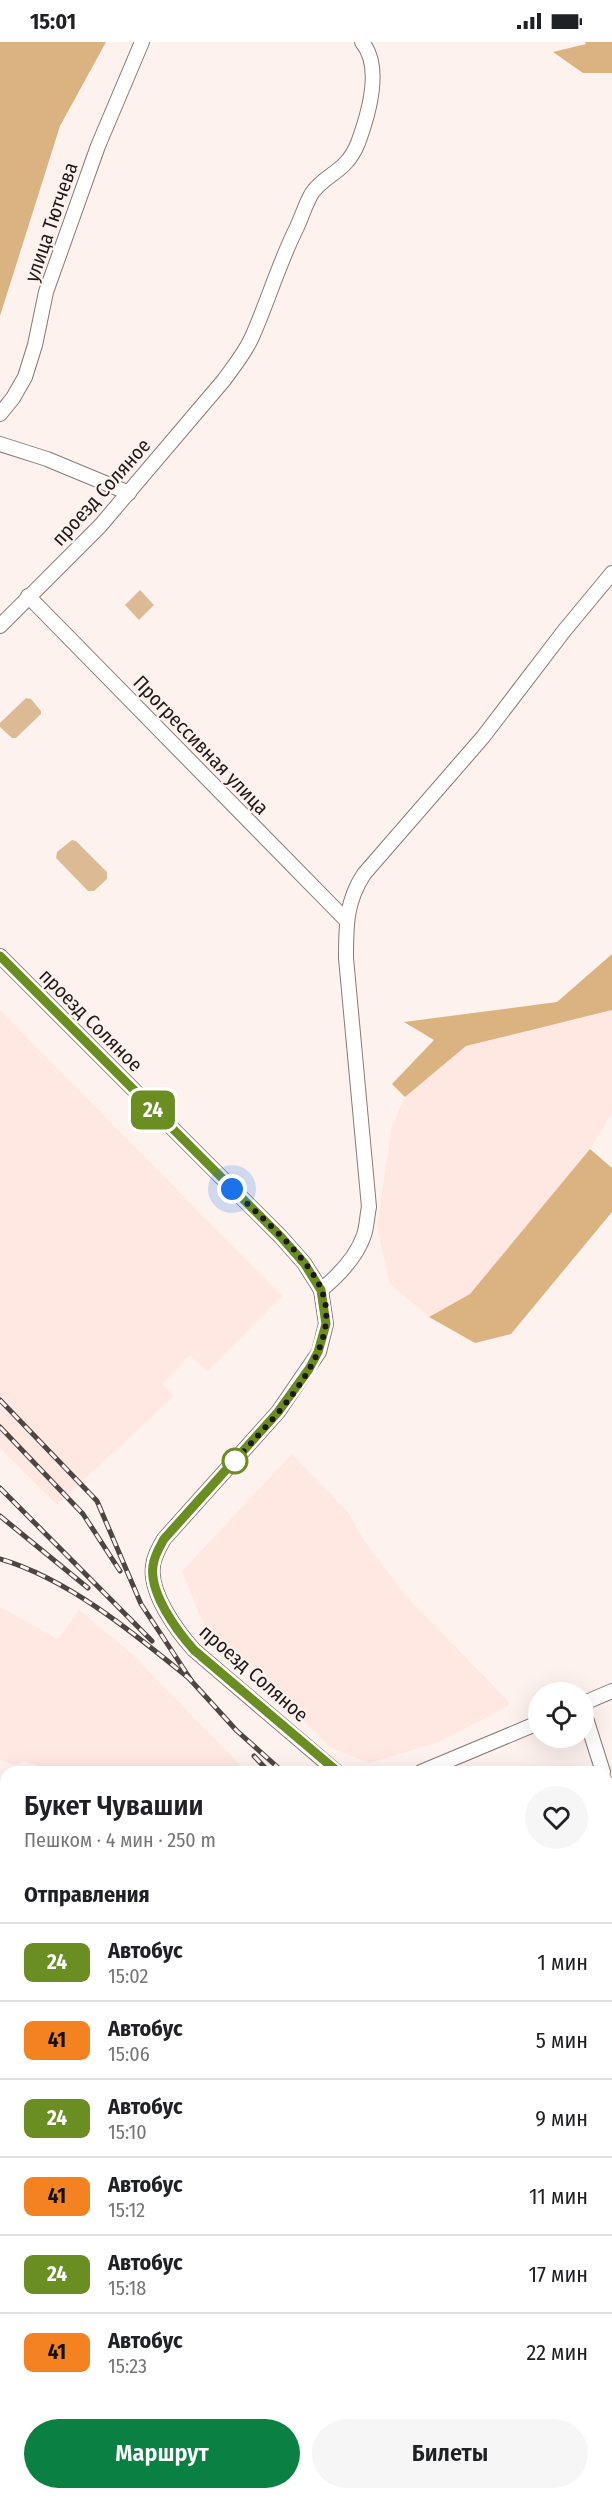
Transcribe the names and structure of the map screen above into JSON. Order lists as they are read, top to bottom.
{
  "streets": {
    "street": ["улица Тютчева", "проезд Соляное", "Прогрессивная улица"]
  },
  "crossings": [
    ["проезд Соляное", "Прогрессивная улица"]
  ],
  "lines": ["bus line 24"],
  "page": {
    "status": "15:01",
    "on_map": "24",
    "heading": [
      ["Букет Чувашии", "Пешком · 4 мин · 250 m"],
      "Отправления"
    ],
    "list": [
      {
        "mark": "24",
        "name": "Автобус",
        "note": "15:02",
        "value": "1 мин"
      },
      {
        "mark": "41",
        "name": "Автобус",
        "note": "15:06",
        "value": "5 мин"
      },
      {
        "mark": "24",
        "name": "Автобус",
        "note": "15:10",
        "value": "9 мин"
      },
      {
        "mark": "41",
        "name": "Автобус",
        "note": "15:12",
        "value": "11 мин"
      },
      {
        "mark": "24",
        "name": "Автобус",
        "note": "15:18",
        "value": "17 мин"
      },
      {
        "mark": "41",
        "name": "Автобус",
        "note": "15:23",
        "value": "22 мин"
      }
    ],
    "buttons": ["Маршрут", "Билеты"]
  }
}
